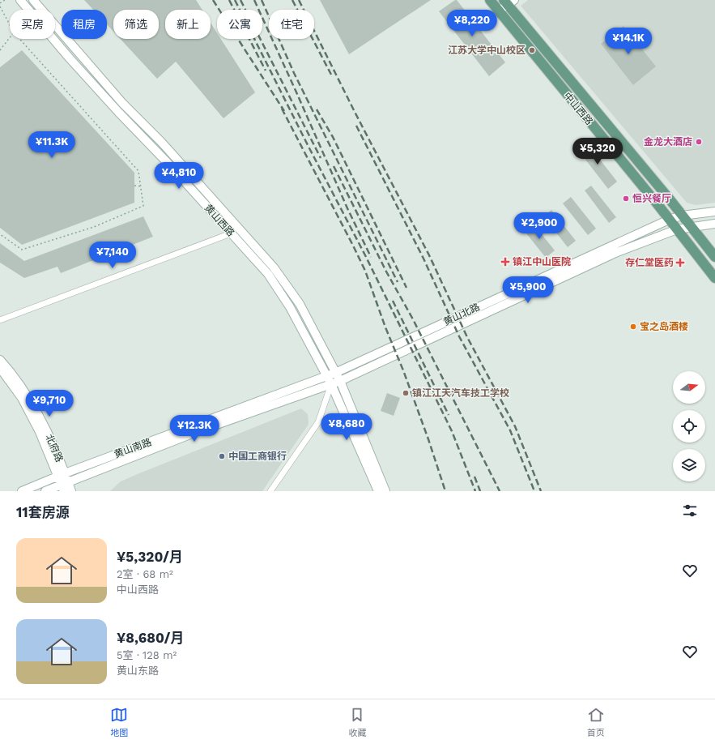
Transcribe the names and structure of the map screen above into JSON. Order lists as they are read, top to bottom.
{
  "streets": {
    "main road": [
      "中山西路",
      "黄山西路",
      "黄山北路",
      "北府路",
      "黄山南路"
    ]
  },
  "crossings": [
    ["中山西路", "黄山北路"],
    ["黄山西路", "黄山北路"],
    ["黄山西路", "黄山南路"],
    ["黄山北路", "黄山南路"],
    ["北府路", "黄山南路"]
  ],
  "places": {
    "other": [
      "江苏大学中山校区",
      "金龙大酒店",
      "恒兴餐厅",
      "宝之岛酒楼",
      "镇江江天汽车技工学校",
      "中国工商银行"
    ],
    "health": ["镇江中山医院", "存仁堂医药"]
  },
  "north": "right",
  "page": {
    "price": [
      "¥8,220",
      "¥14.1K",
      "¥11.3K",
      "¥5,320",
      "¥4,810",
      "¥2,900",
      "¥7,140",
      "¥5,900",
      "¥9,710",
      "¥8,680",
      "¥12.3K"
    ],
    "chip": [
      "买房",
      "租房",
      "筛选",
      "新上",
      "公寓",
      "住宅"
    ],
    "heading": "11套房源",
    "list": [
      {
        "name": "¥5,320/月",
        "note": "2室 · 68 m² · 中山西路"
      },
      {
        "name": "¥8,680/月",
        "note": "5室 · 128 m² · 黄山东路"
      }
    ],
    "tabs": ["地图", "收藏", "首页"]
  }
}
